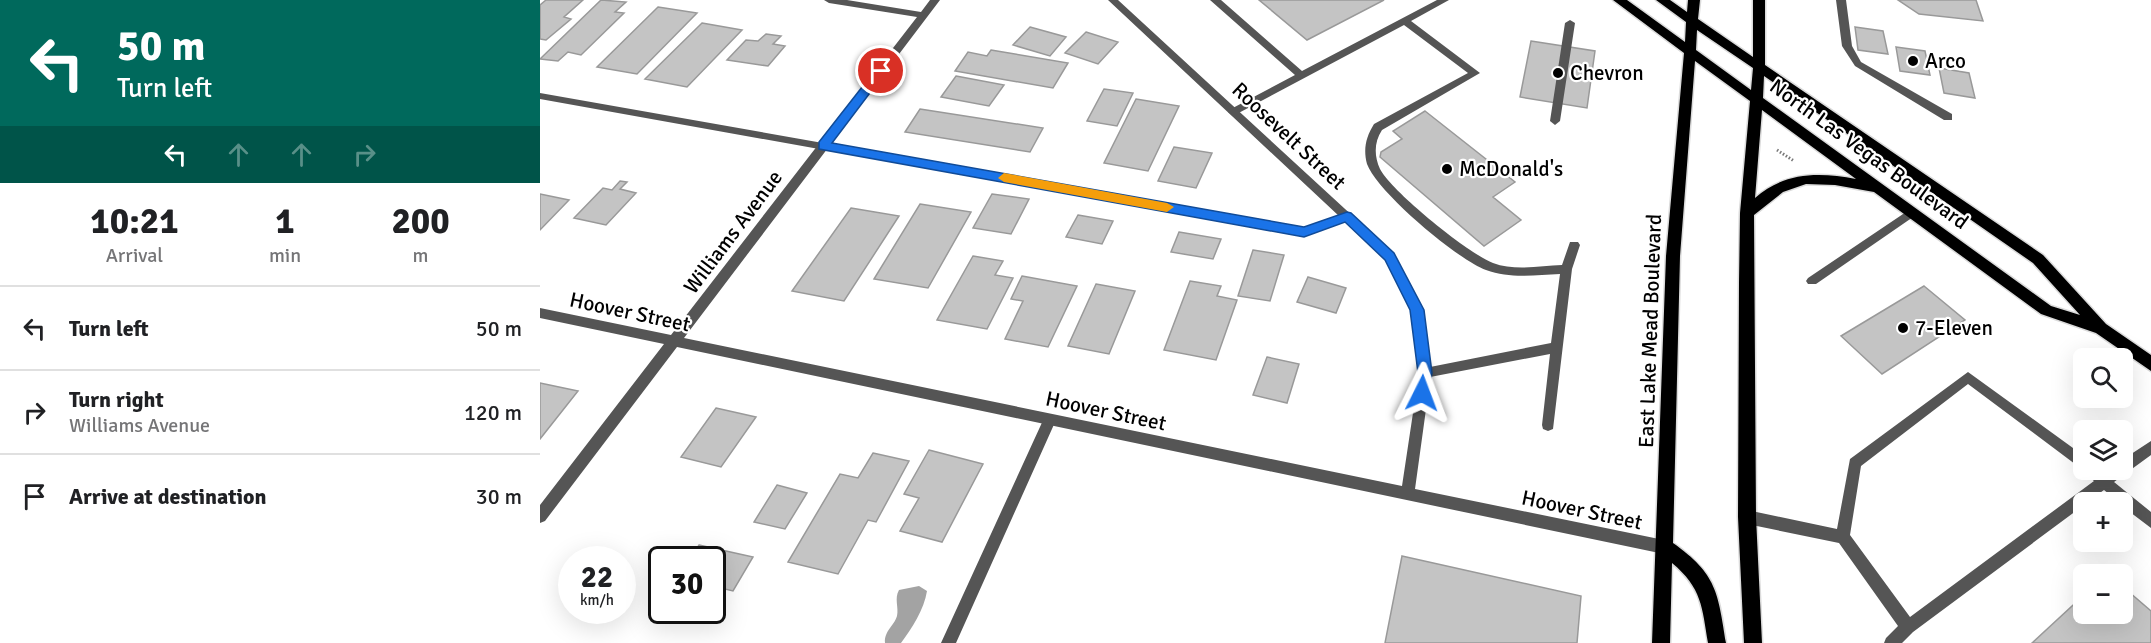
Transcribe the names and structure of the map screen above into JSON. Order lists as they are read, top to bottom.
{
  "streets": {
    "main road": ["North Las Vegas Boulevard", "East Lake Mead Boulevard"],
    "street": ["Roosevelt Street", "Williams Avenue", "Hoover Street"]
  },
  "crossings": [
    ["Roosevelt Street", "Hoover Street"],
    ["North Las Vegas Boulevard", "East Lake Mead Boulevard"],
    ["Williams Avenue", "Hoover Street"],
    ["Hoover Street", "East Lake Mead Boulevard"]
  ],
  "places": [
    "Arco",
    "Chevron",
    "McDonald's",
    "7-Eleven"
  ],
  "page": {
    "turn": ["50 m", "Turn left"],
    "eta": [
      "10:21",
      "Arrival",
      "1",
      "min",
      "200",
      "m"
    ],
    "list": [
      {
        "name": "Turn left",
        "value": "50 m"
      },
      {
        "name": "Turn right",
        "note": "Williams Avenue",
        "value": "120 m"
      },
      {
        "name": "Arrive at destination",
        "value": "30 m"
      }
    ],
    "map_buttons": ["+", "−"],
    "speed": "22 km/h",
    "limit": "30"
  }
}
